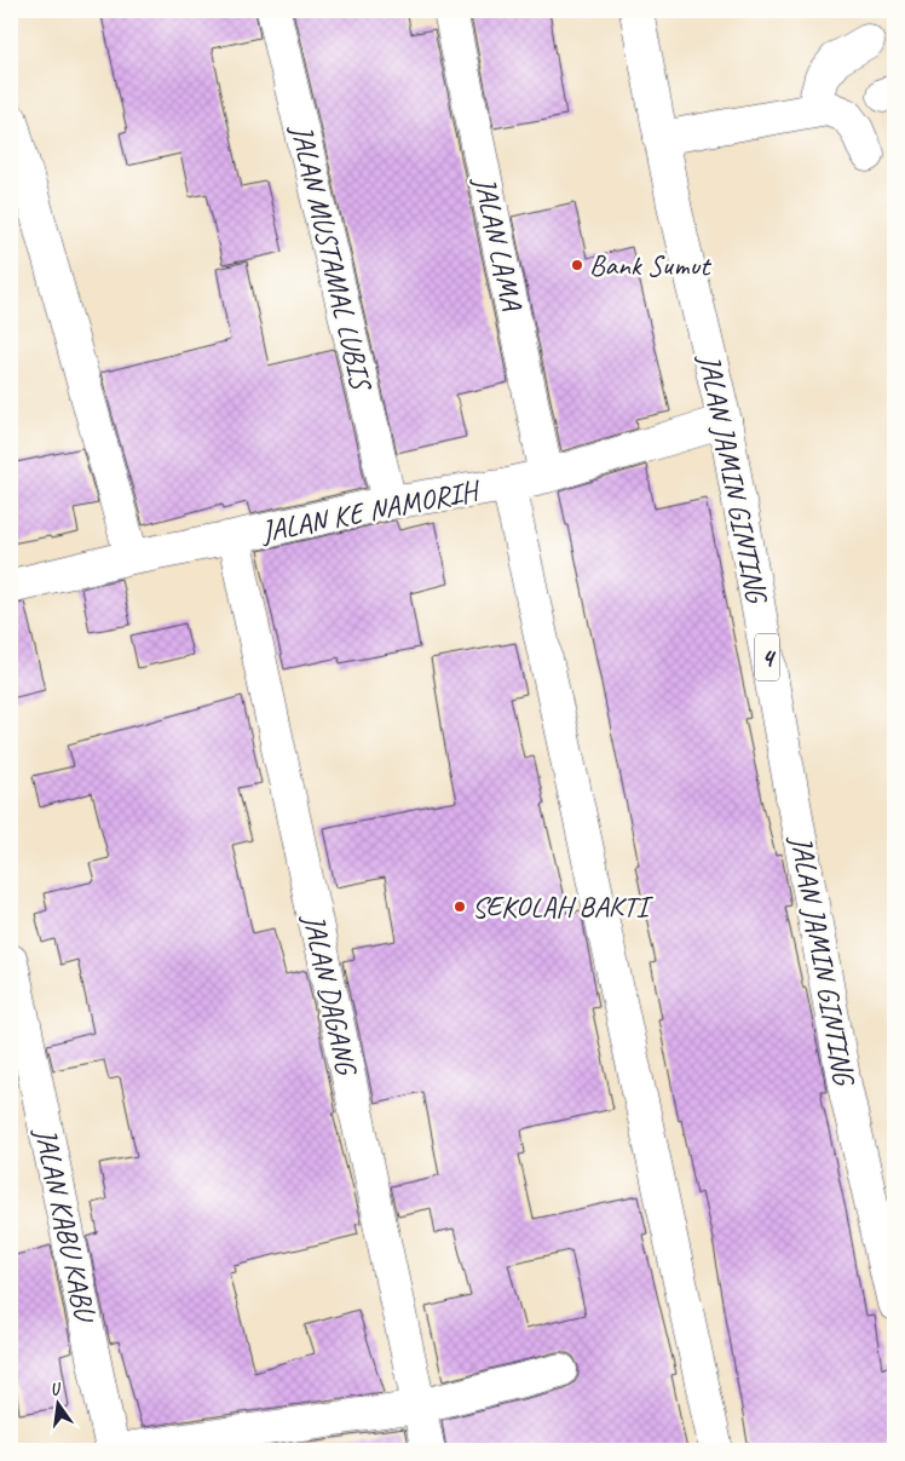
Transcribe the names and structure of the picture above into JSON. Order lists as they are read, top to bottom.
{
  "streets": {
    "main road": [
      "JALAN LAMA",
      "JALAN MUSTAMAL LUBIS",
      "JALAN JAMIN GINTING",
      "JALAN KE NAMORIH",
      "4",
      "JALAN DAGANG",
      "JALAN KABU KABU"
    ]
  },
  "crossings": [
    ["JALAN LAMA", "JALAN KE NAMORIH"],
    ["JALAN MUSTAMAL LUBIS", "JALAN KE NAMORIH"],
    ["JALAN JAMIN GINTING", "JALAN KE NAMORIH"],
    ["JALAN KE NAMORIH", "JALAN DAGANG"]
  ],
  "places": ["Bank Sumut", "SEKOLAH BAKTI"],
  "north": "top"
}
